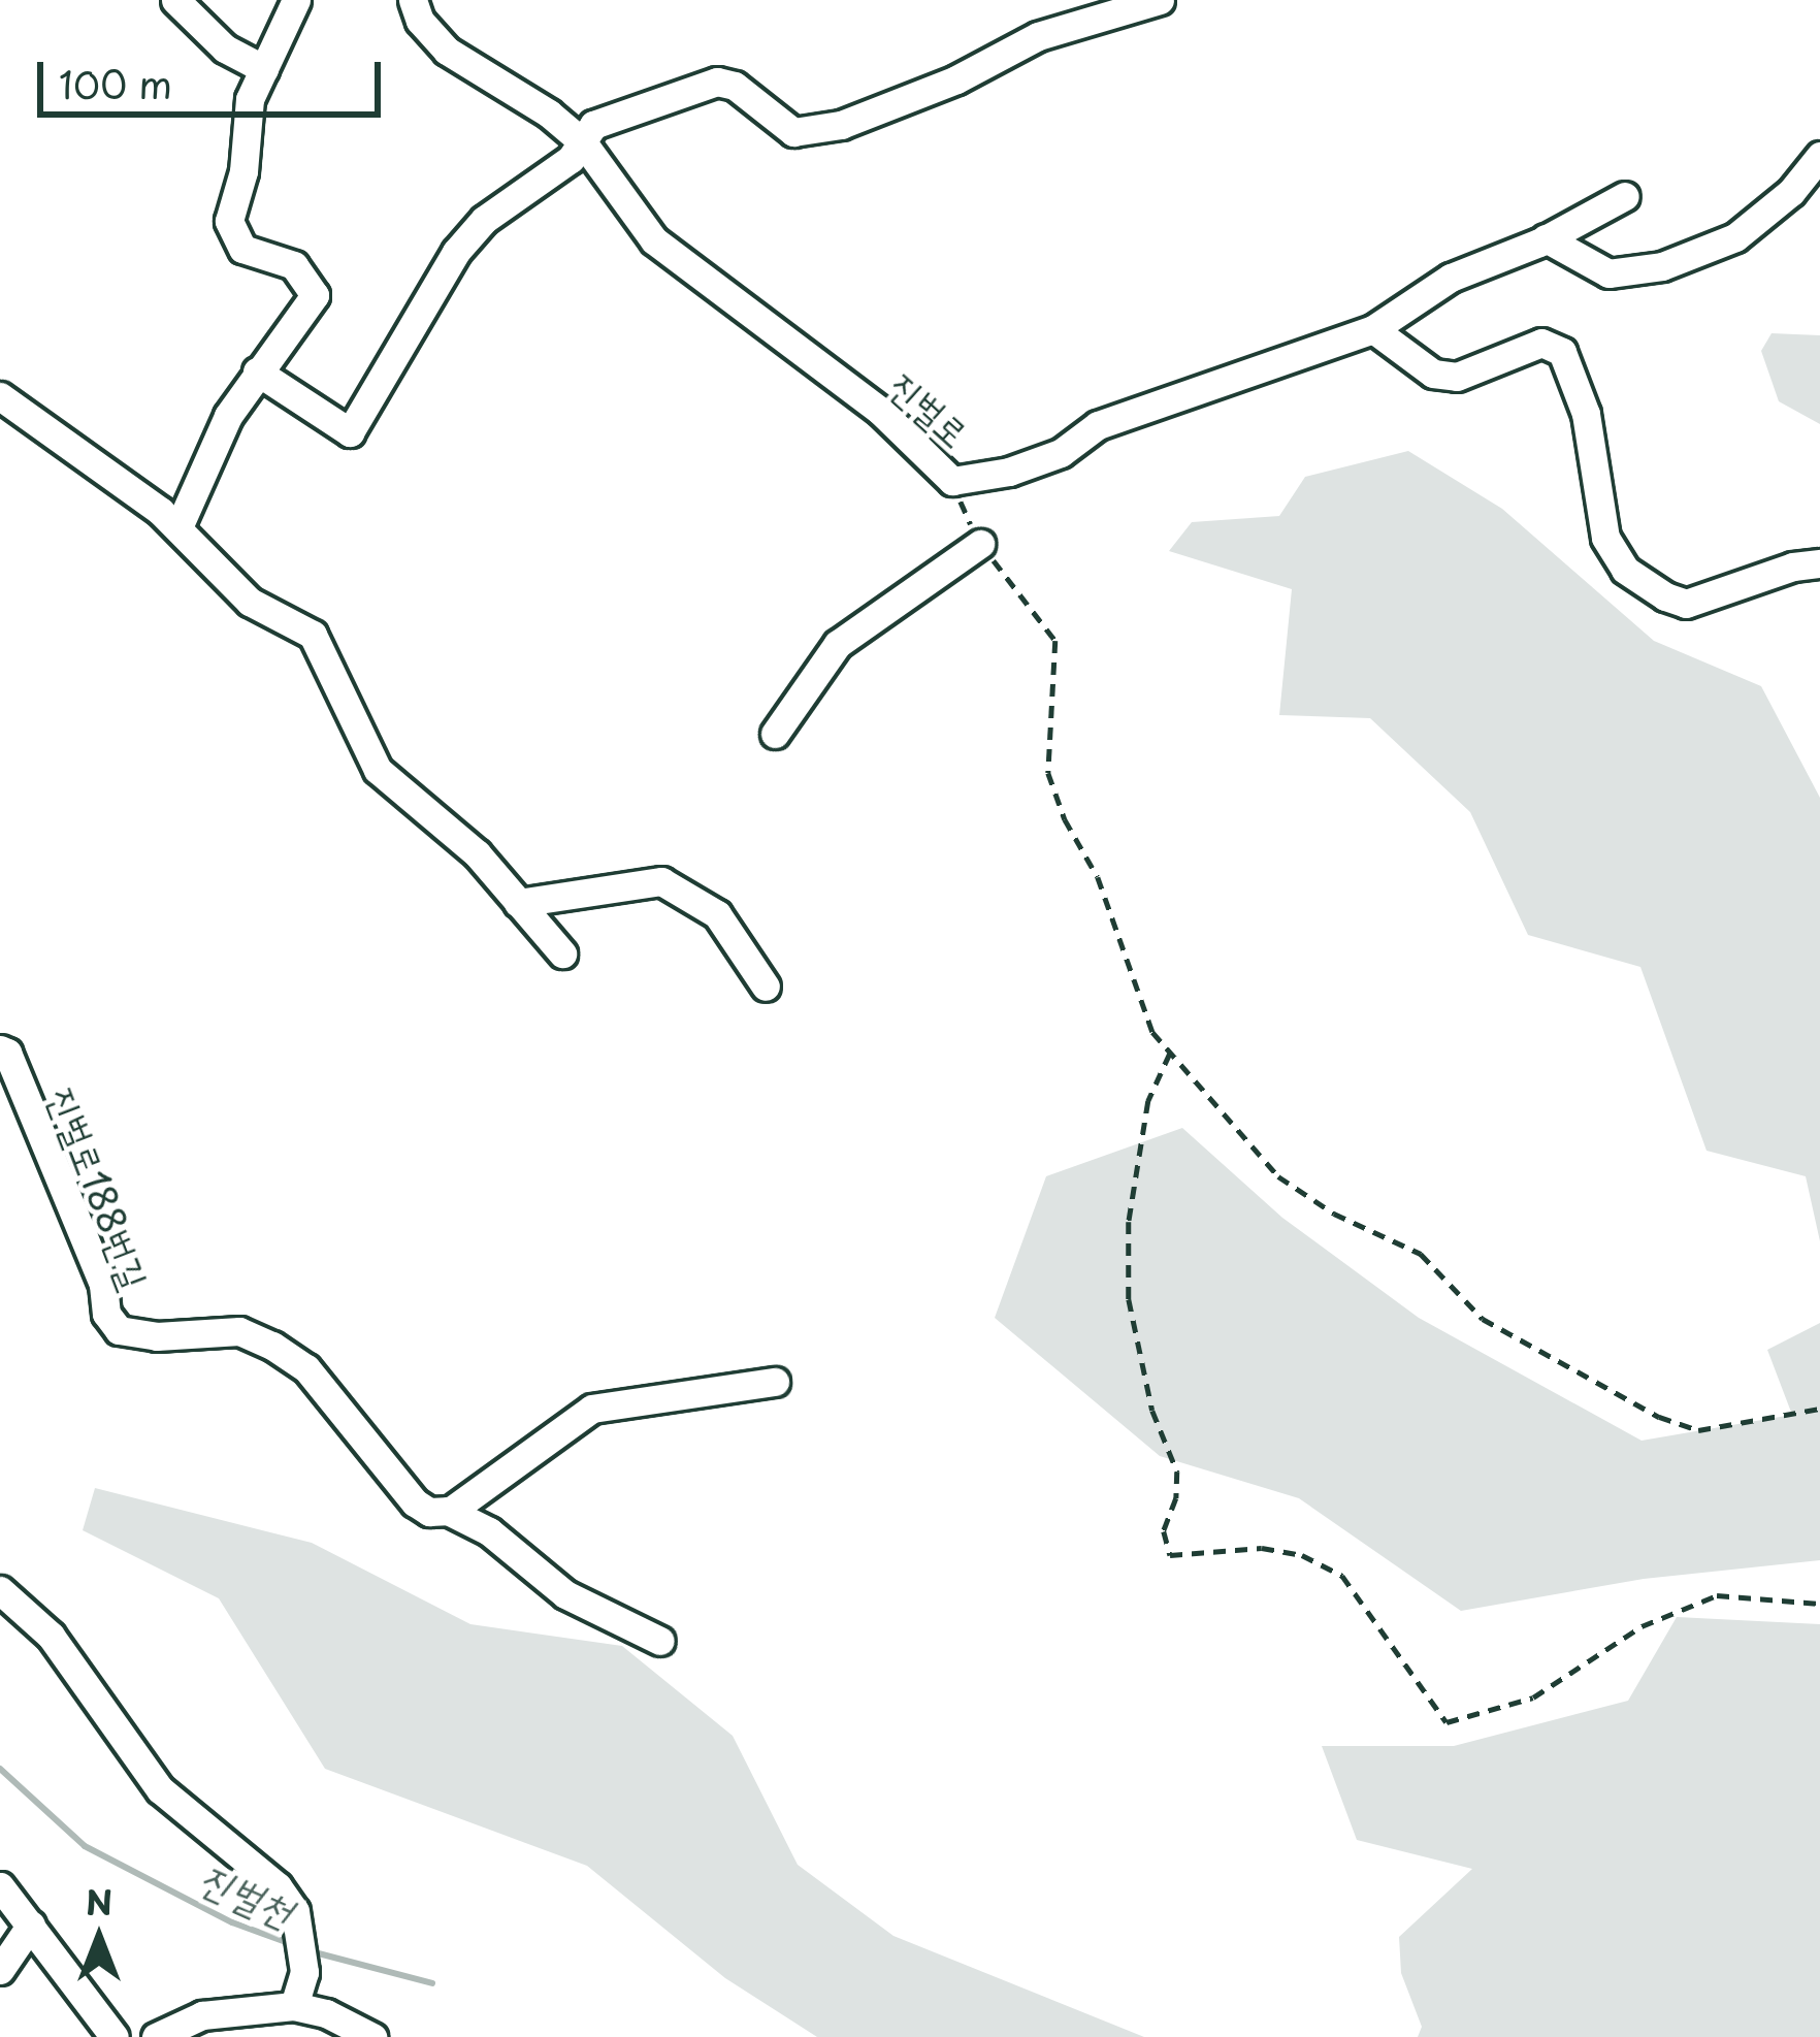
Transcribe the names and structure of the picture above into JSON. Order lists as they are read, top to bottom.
{
  "streets": {
    "street": ["진벌로", "진벌로188번길"]
  },
  "water": ["진벌천"],
  "scale_bar": "100 m",
  "north": "top"
}
